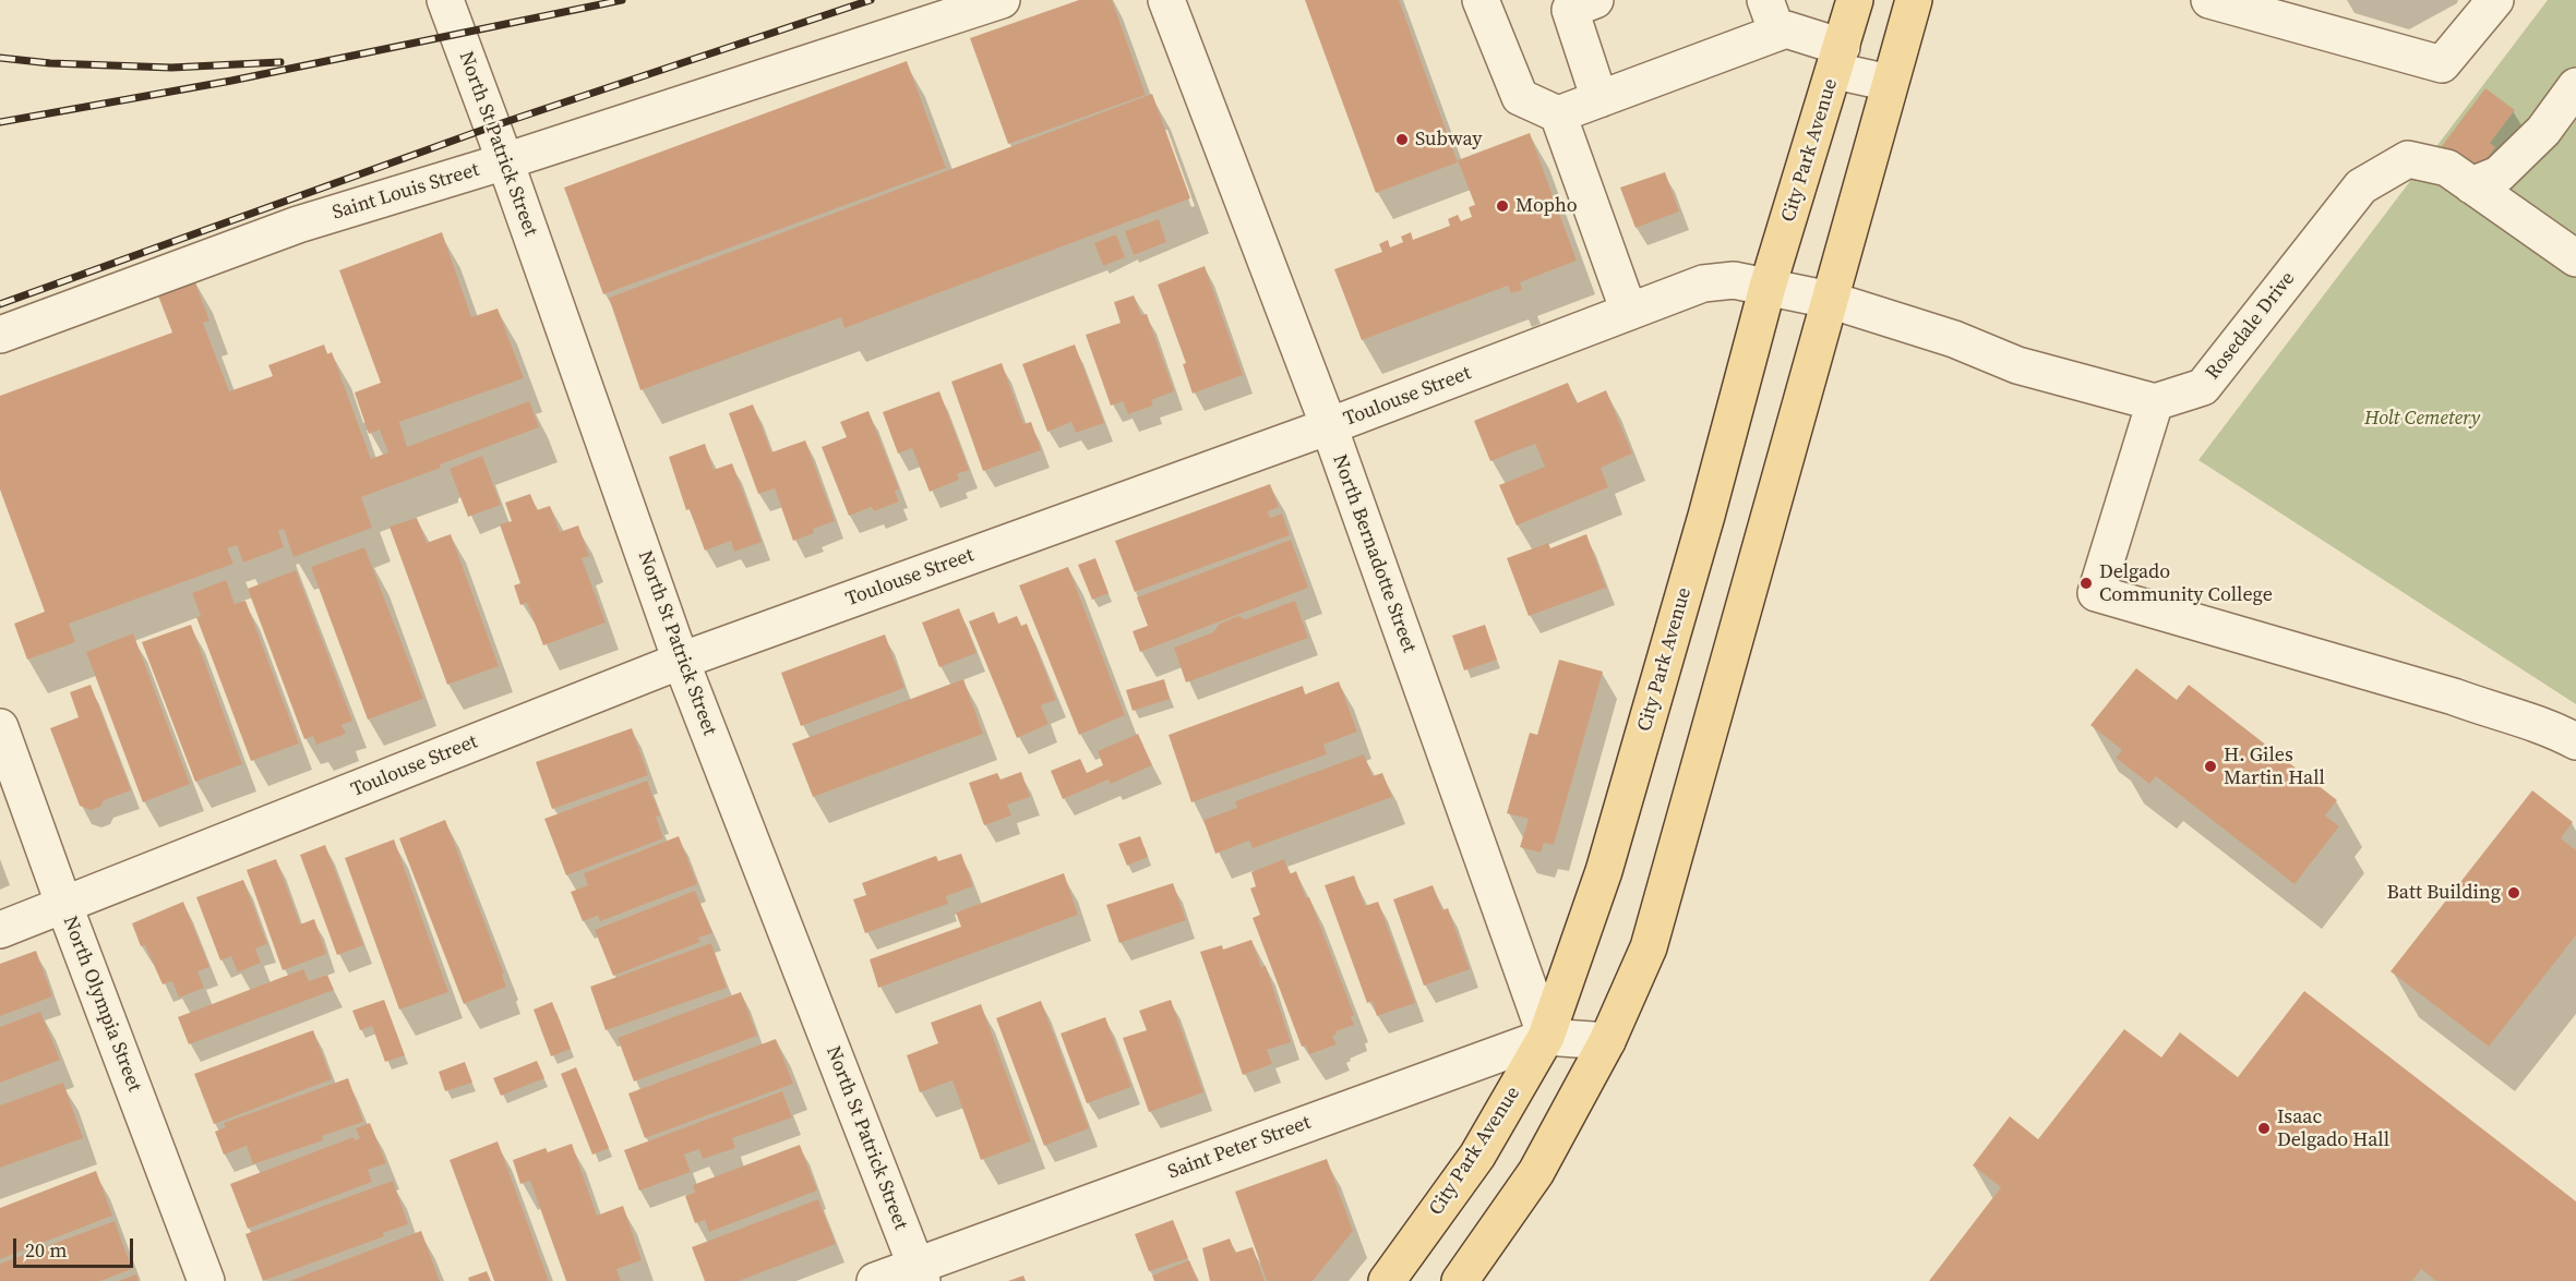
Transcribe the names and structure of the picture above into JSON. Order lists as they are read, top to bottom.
{
  "streets": {
    "main road": ["City Park Avenue"],
    "street": [
      "North St Patrick Street",
      "Saint Louis Street",
      "Rosedale Drive",
      "Toulouse Street",
      "North Bernadotte Street",
      "North Olympia Street",
      "Saint Peter Street"
    ]
  },
  "crossings": [
    ["North St Patrick Street", "Saint Louis Street"],
    ["North St Patrick Street", "Toulouse Street"],
    ["North St Patrick Street", "Saint Peter Street"],
    ["City Park Avenue", "Toulouse Street"],
    ["City Park Avenue", "North Bernadotte Street"],
    ["City Park Avenue", "Saint Peter Street"],
    ["Toulouse Street", "North Bernadotte Street"],
    ["Toulouse Street", "North Olympia Street"],
    ["North Bernadotte Street", "Saint Peter Street"]
  ],
  "parks": ["Holt Cemetery"],
  "places": [
    "Subway",
    "Mopho",
    "Delgado Community College",
    "H. Giles Martin Hall",
    "Batt Building",
    "Isaac Delgado Hall"
  ],
  "scale_bar": "20 m"
}
